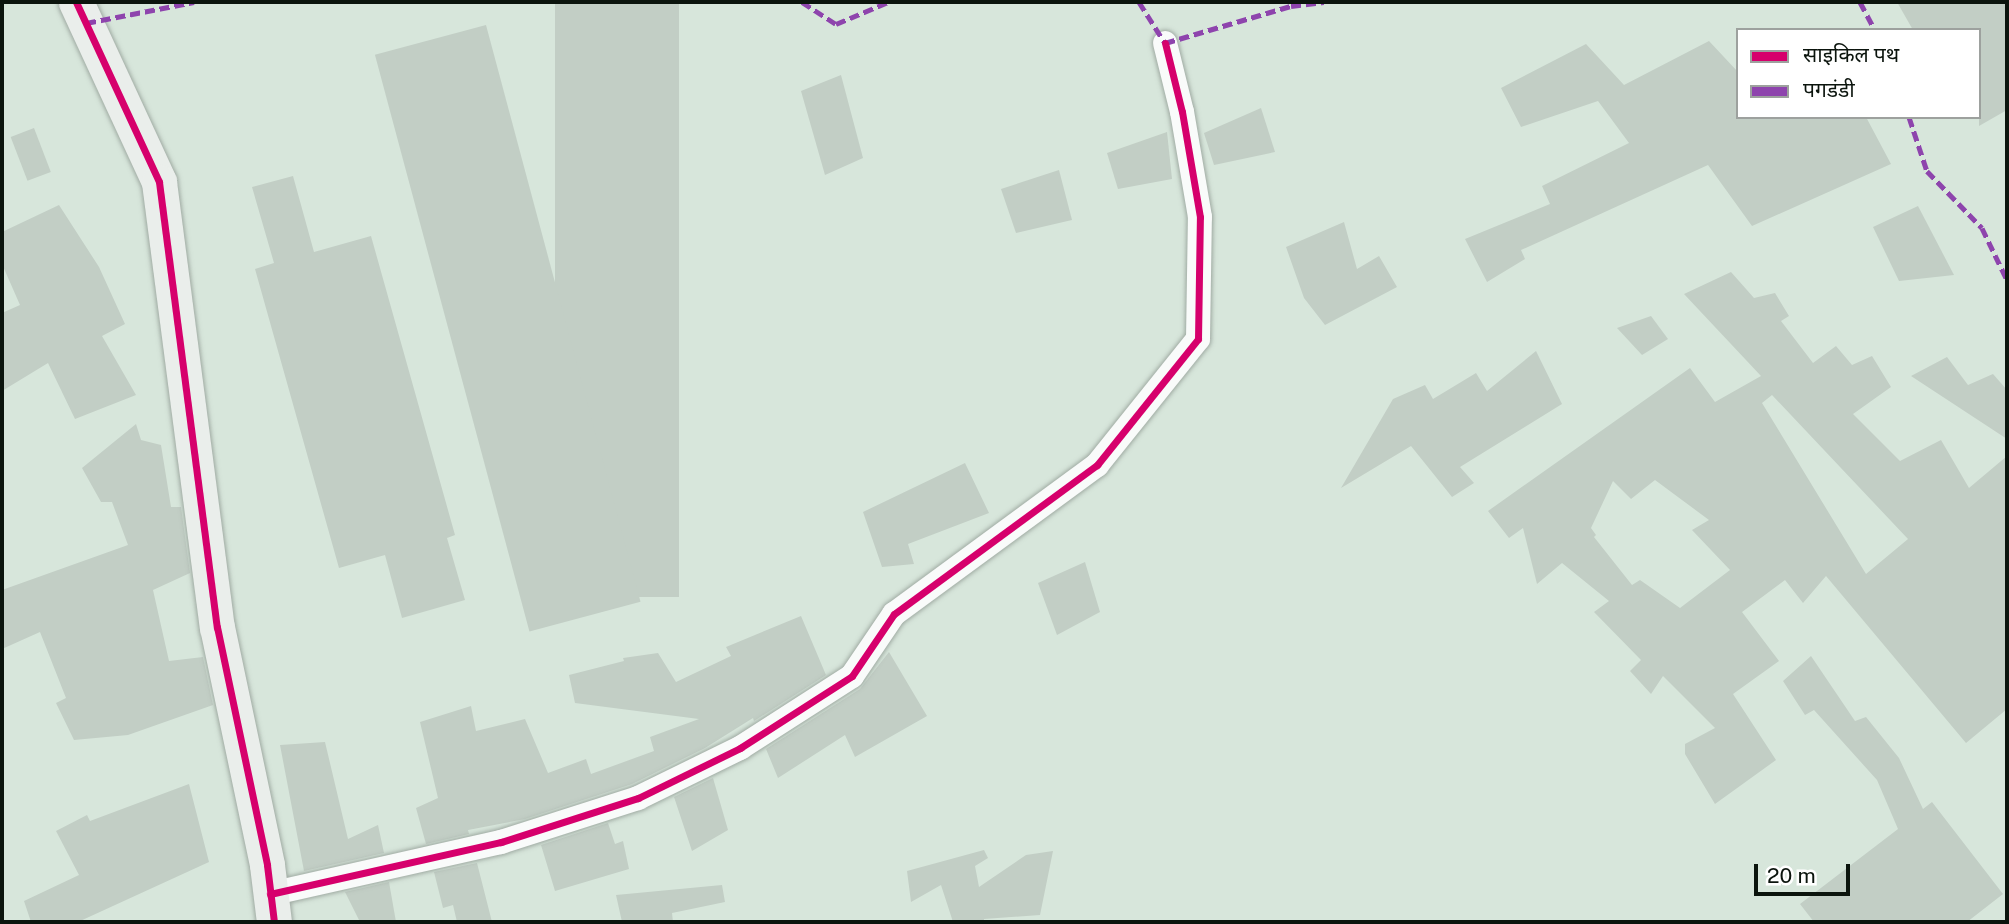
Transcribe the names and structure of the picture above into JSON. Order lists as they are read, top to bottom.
{
  "legend": ["साइकिल पथ", "पगडंडी"],
  "scale_bar": "20 m"
}
